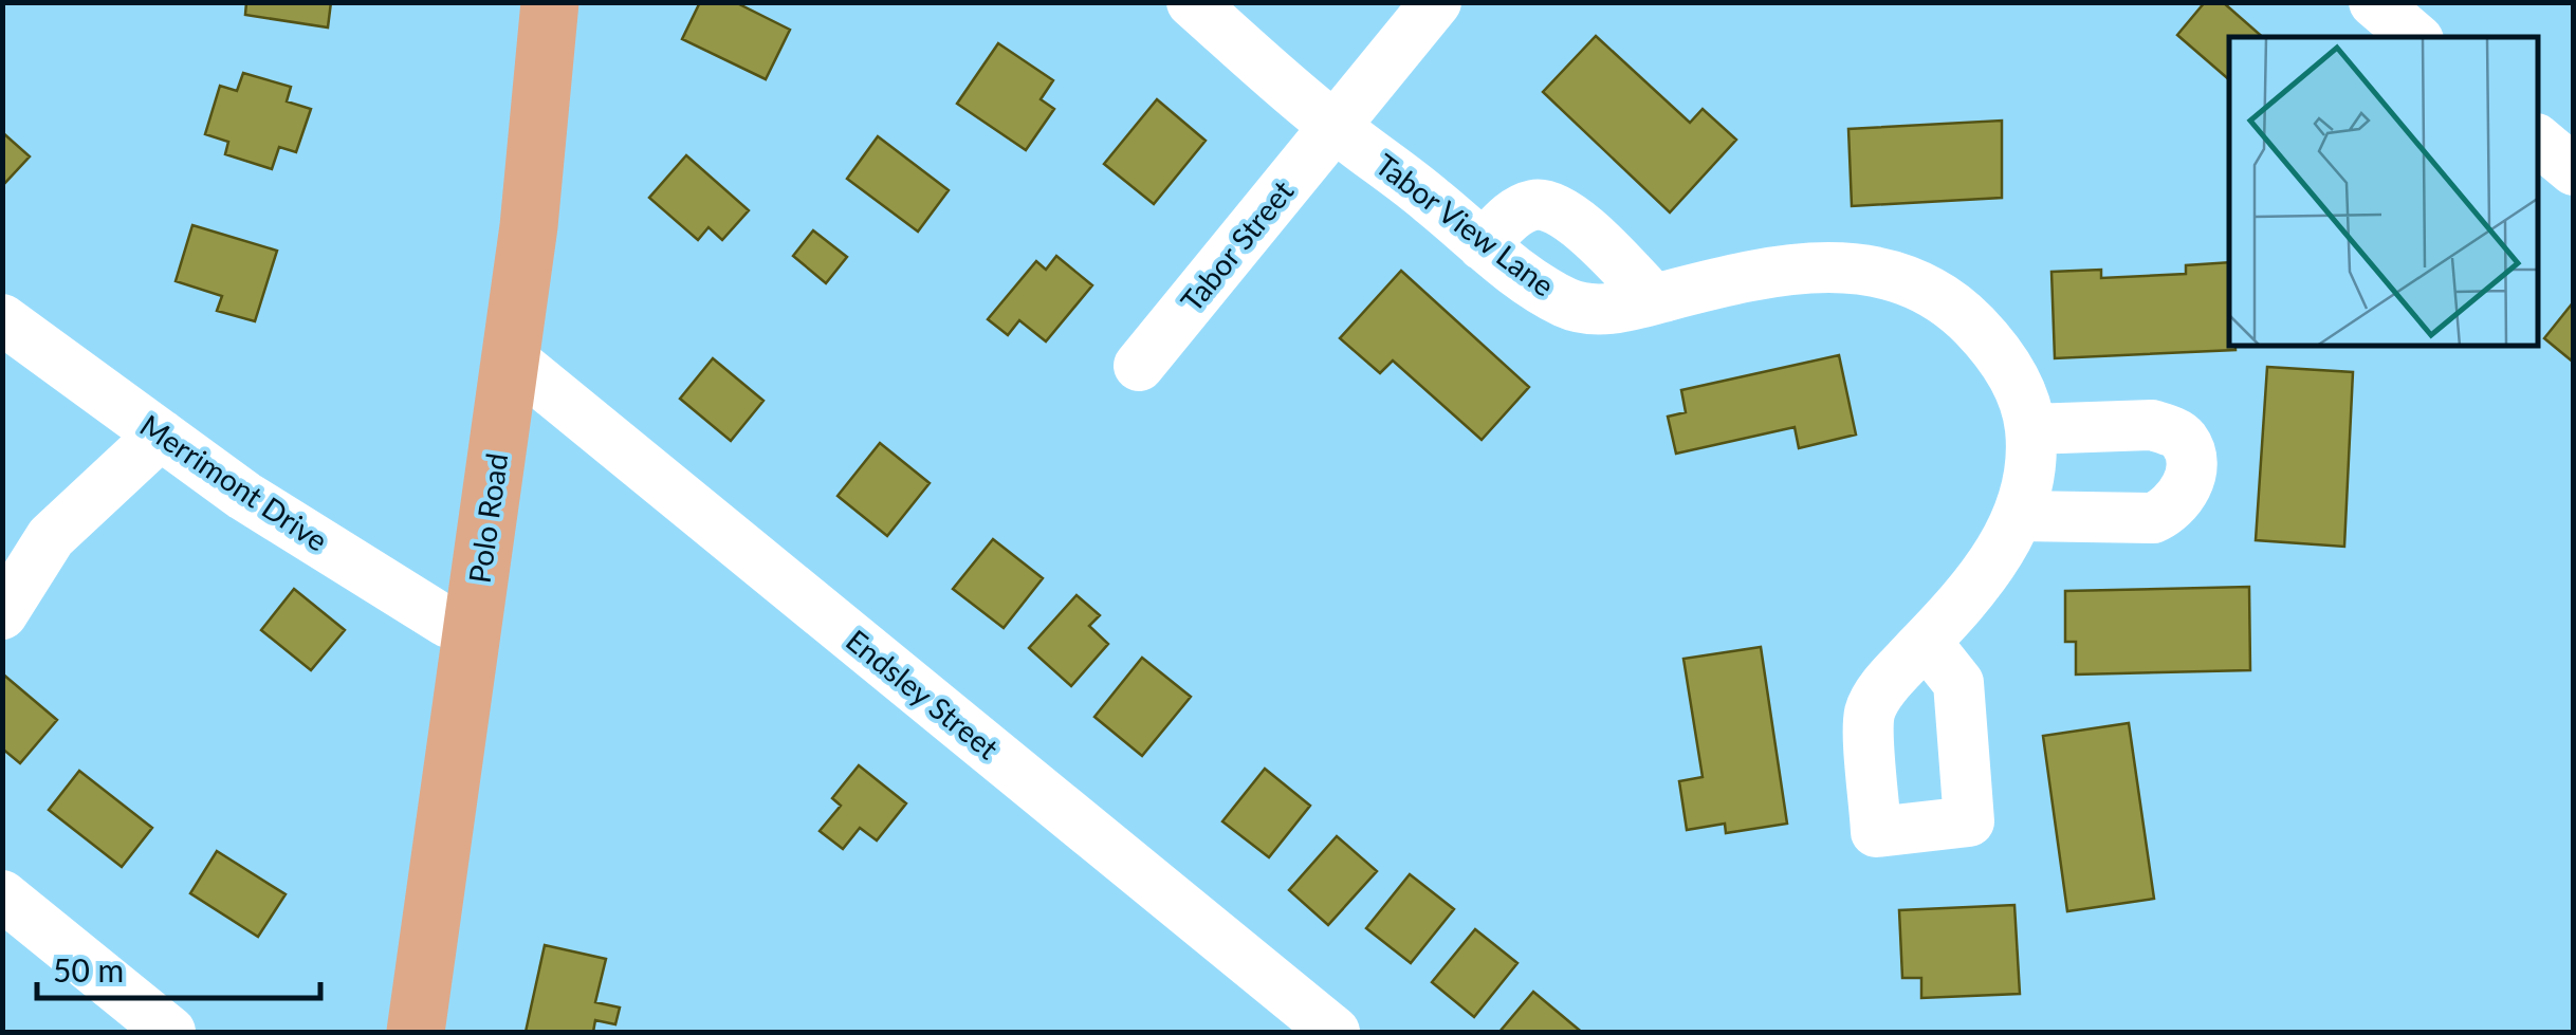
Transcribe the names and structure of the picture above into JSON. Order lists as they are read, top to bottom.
{
  "streets": {
    "main road": ["Polo Road"],
    "street": [
      "Tabor View Lane",
      "Tabor Street",
      "Merrimont Drive",
      "Endsley Street"
    ]
  },
  "crossings": [
    ["Tabor View Lane", "Tabor Street"],
    ["Merrimont Drive", "Polo Road"],
    ["Polo Road", "Endsley Street"]
  ],
  "scale_bar": "50 m"
}
